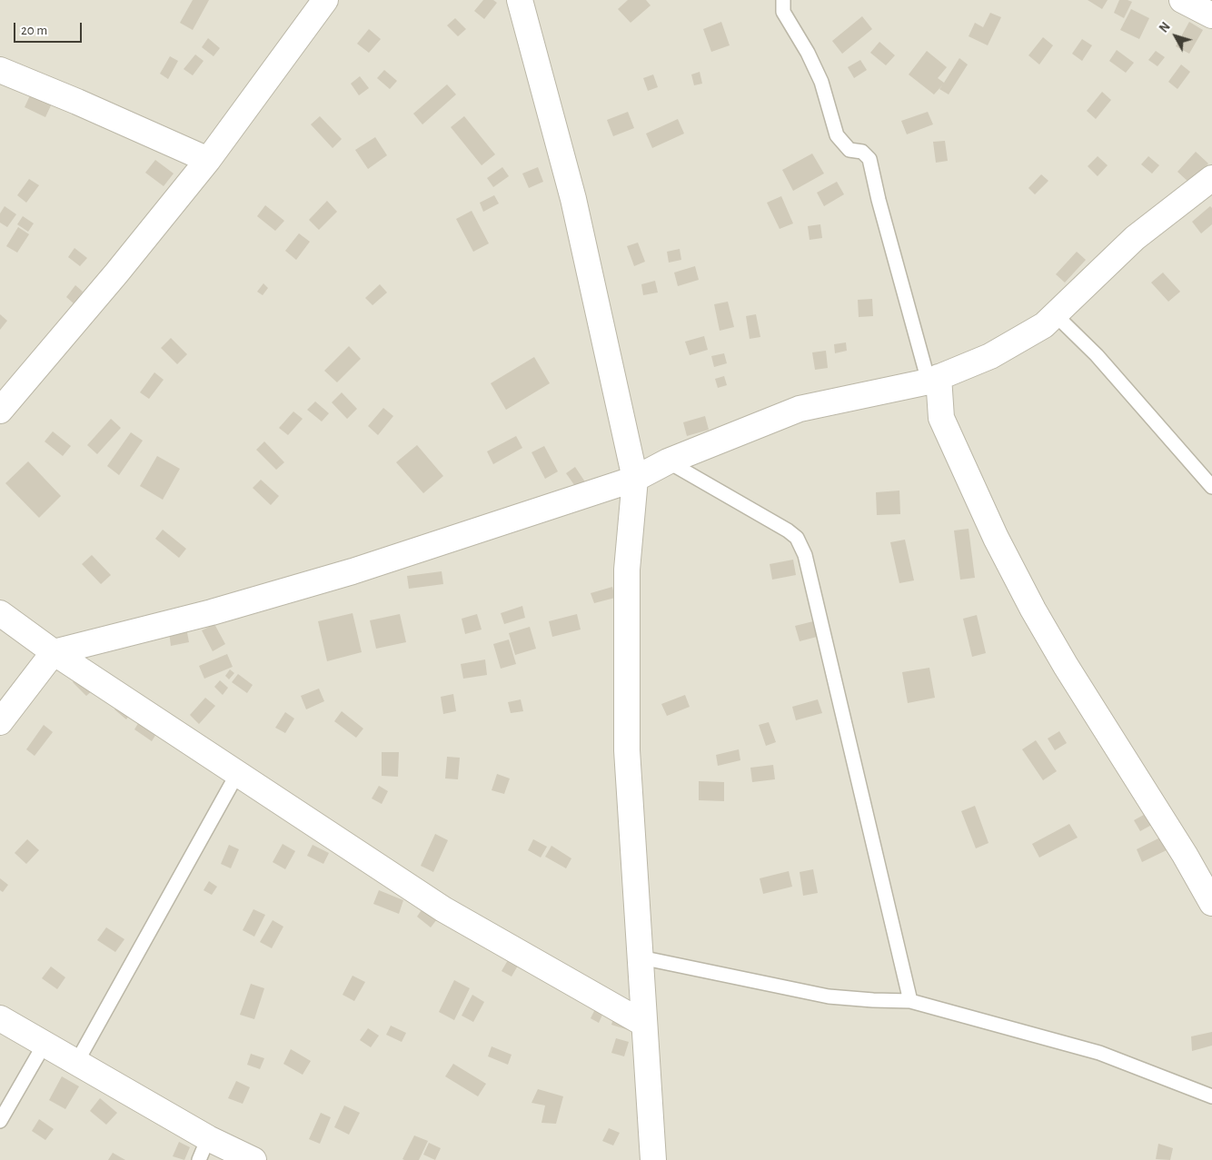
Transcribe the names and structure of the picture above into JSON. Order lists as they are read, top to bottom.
{
  "scale_bar": "20 m",
  "north": "top left"
}
